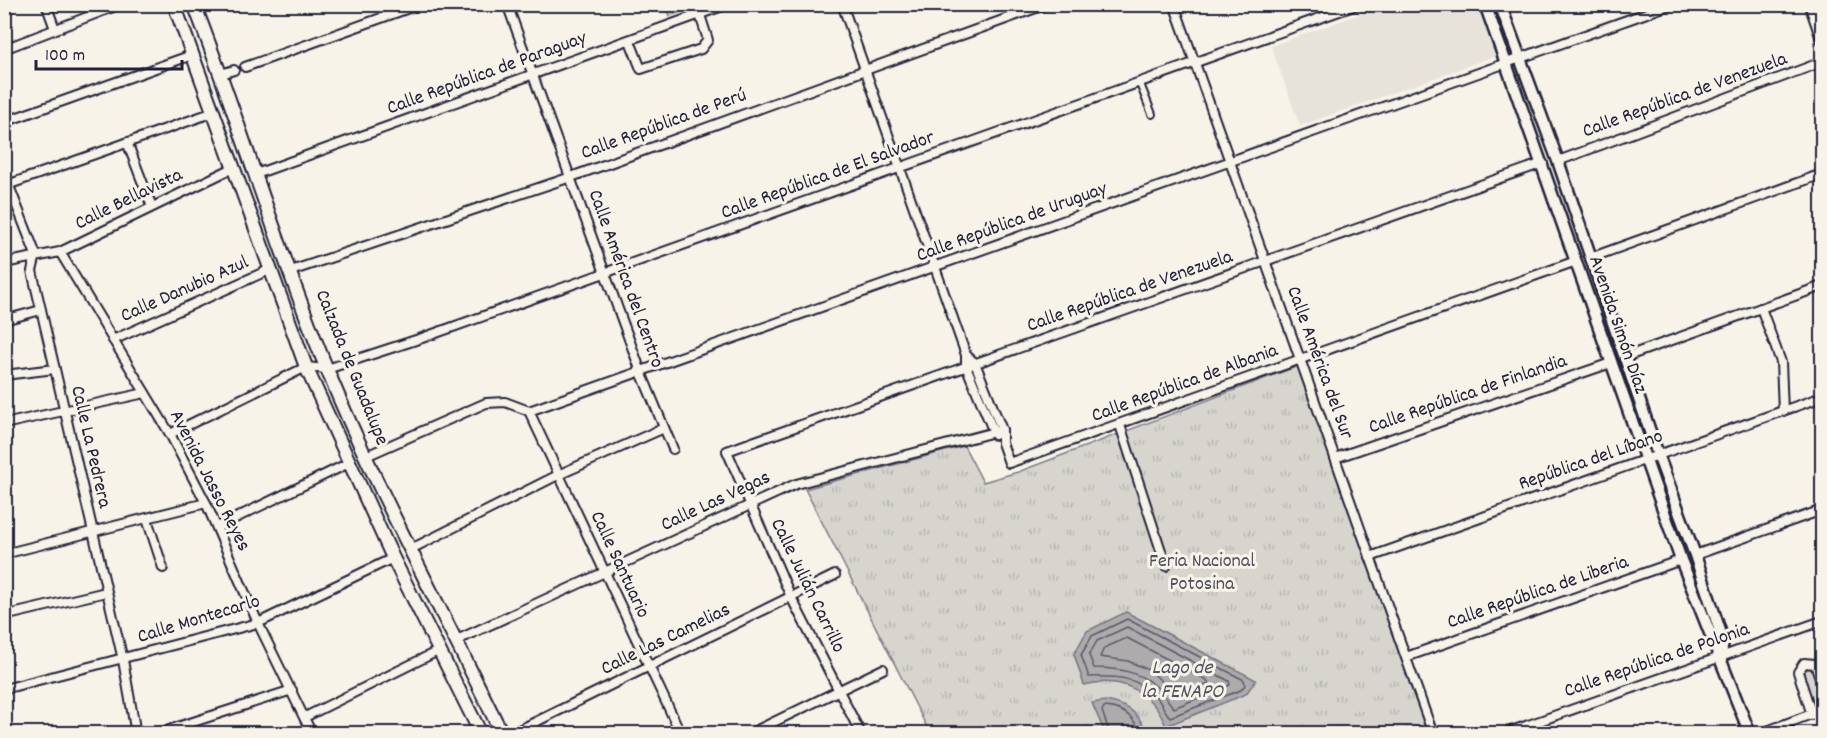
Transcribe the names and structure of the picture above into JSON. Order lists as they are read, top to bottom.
{
  "streets": {
    "main road": ["Avenida Simón Díaz", "Calzada de Guadalupe"],
    "street": [
      "Calle República de Paraguay",
      "Calle República de Venezuela",
      "Calle República de Perú",
      "Calle República de El Salvador",
      "Calle Bellavista",
      "Calle República de Uruguay",
      "Calle América del Centro",
      "Calle Danubio Azul",
      "Calle América del Sur",
      "Calle República de Albania",
      "Calle República de Finlandia",
      "Calle La Pedrera",
      "República del Líbano",
      "Avenida Jasso Reyes",
      "Calle Las Vegas",
      "Calle Santuario",
      "Calle Julián Carrillo",
      "Calle República de Liberia",
      "Calle Montecarlo",
      "Calle Las Camelias",
      "Calle República de Polonia"
    ]
  },
  "crossings": [
    ["Calle República de Paraguay", "Calle América del Centro"],
    ["Calle República de Paraguay", "Calzada de Guadalupe"],
    ["Calle República de Venezuela", "Avenida Simón Díaz"],
    ["Calle República de Venezuela", "Calle América del Sur"],
    ["Calle República de Venezuela", "Calle Julián Carrillo"],
    ["Calle República de Perú", "Calle América del Centro"],
    ["Calle República de Perú", "Calzada de Guadalupe"],
    ["Calle República de El Salvador", "Calle América del Centro"],
    ["Calle República de El Salvador", "Calle América del Sur"],
    ["Calle República de El Salvador", "Calzada de Guadalupe"],
    ["Calle Bellavista", "Calzada de Guadalupe"],
    ["Calle Bellavista", "Calle La Pedrera"],
    ["Calle Bellavista", "Avenida Jasso Reyes"],
    ["Calle República de Uruguay", "Calle América del Centro"],
    ["Calle República de Uruguay", "Avenida Simón Díaz"],
    ["Calle República de Uruguay", "Calle América del Sur"],
    ["Calle República de Uruguay", "Calle Santuario"],
    ["Calle Danubio Azul", "Calzada de Guadalupe"],
    ["Calle Danubio Azul", "Avenida Jasso Reyes"],
    ["Avenida Simón Díaz", "Calle República de Albania"],
    ["Avenida Simón Díaz", "Calle República de Finlandia"],
    ["Avenida Simón Díaz", "República del Líbano"],
    ["Avenida Simón Díaz", "Calle República de Liberia"],
    ["Avenida Simón Díaz", "Calle República de Polonia"],
    ["Calle América del Sur", "Calle República de Albania"],
    ["Calle América del Sur", "Calle República de Finlandia"],
    ["Calle América del Sur", "República del Líbano"],
    ["Calle América del Sur", "Calle República de Liberia"],
    ["Calzada de Guadalupe", "Calle Las Vegas"],
    ["Calzada de Guadalupe", "Calle Montecarlo"],
    ["Calle La Pedrera", "Calle Montecarlo"],
    ["Avenida Jasso Reyes", "Calle Montecarlo"],
    ["Calle Las Vegas", "Calle Santuario"],
    ["Calle Las Vegas", "Calle Julián Carrillo"],
    ["Calle Santuario", "Calle Las Camelias"],
    ["Calle Julián Carrillo", "Calle Las Camelias"]
  ],
  "water": ["Lago de la FENAPO"],
  "parks": ["Feria Nacional Potosina"],
  "scale_bar": "100 m"
}
